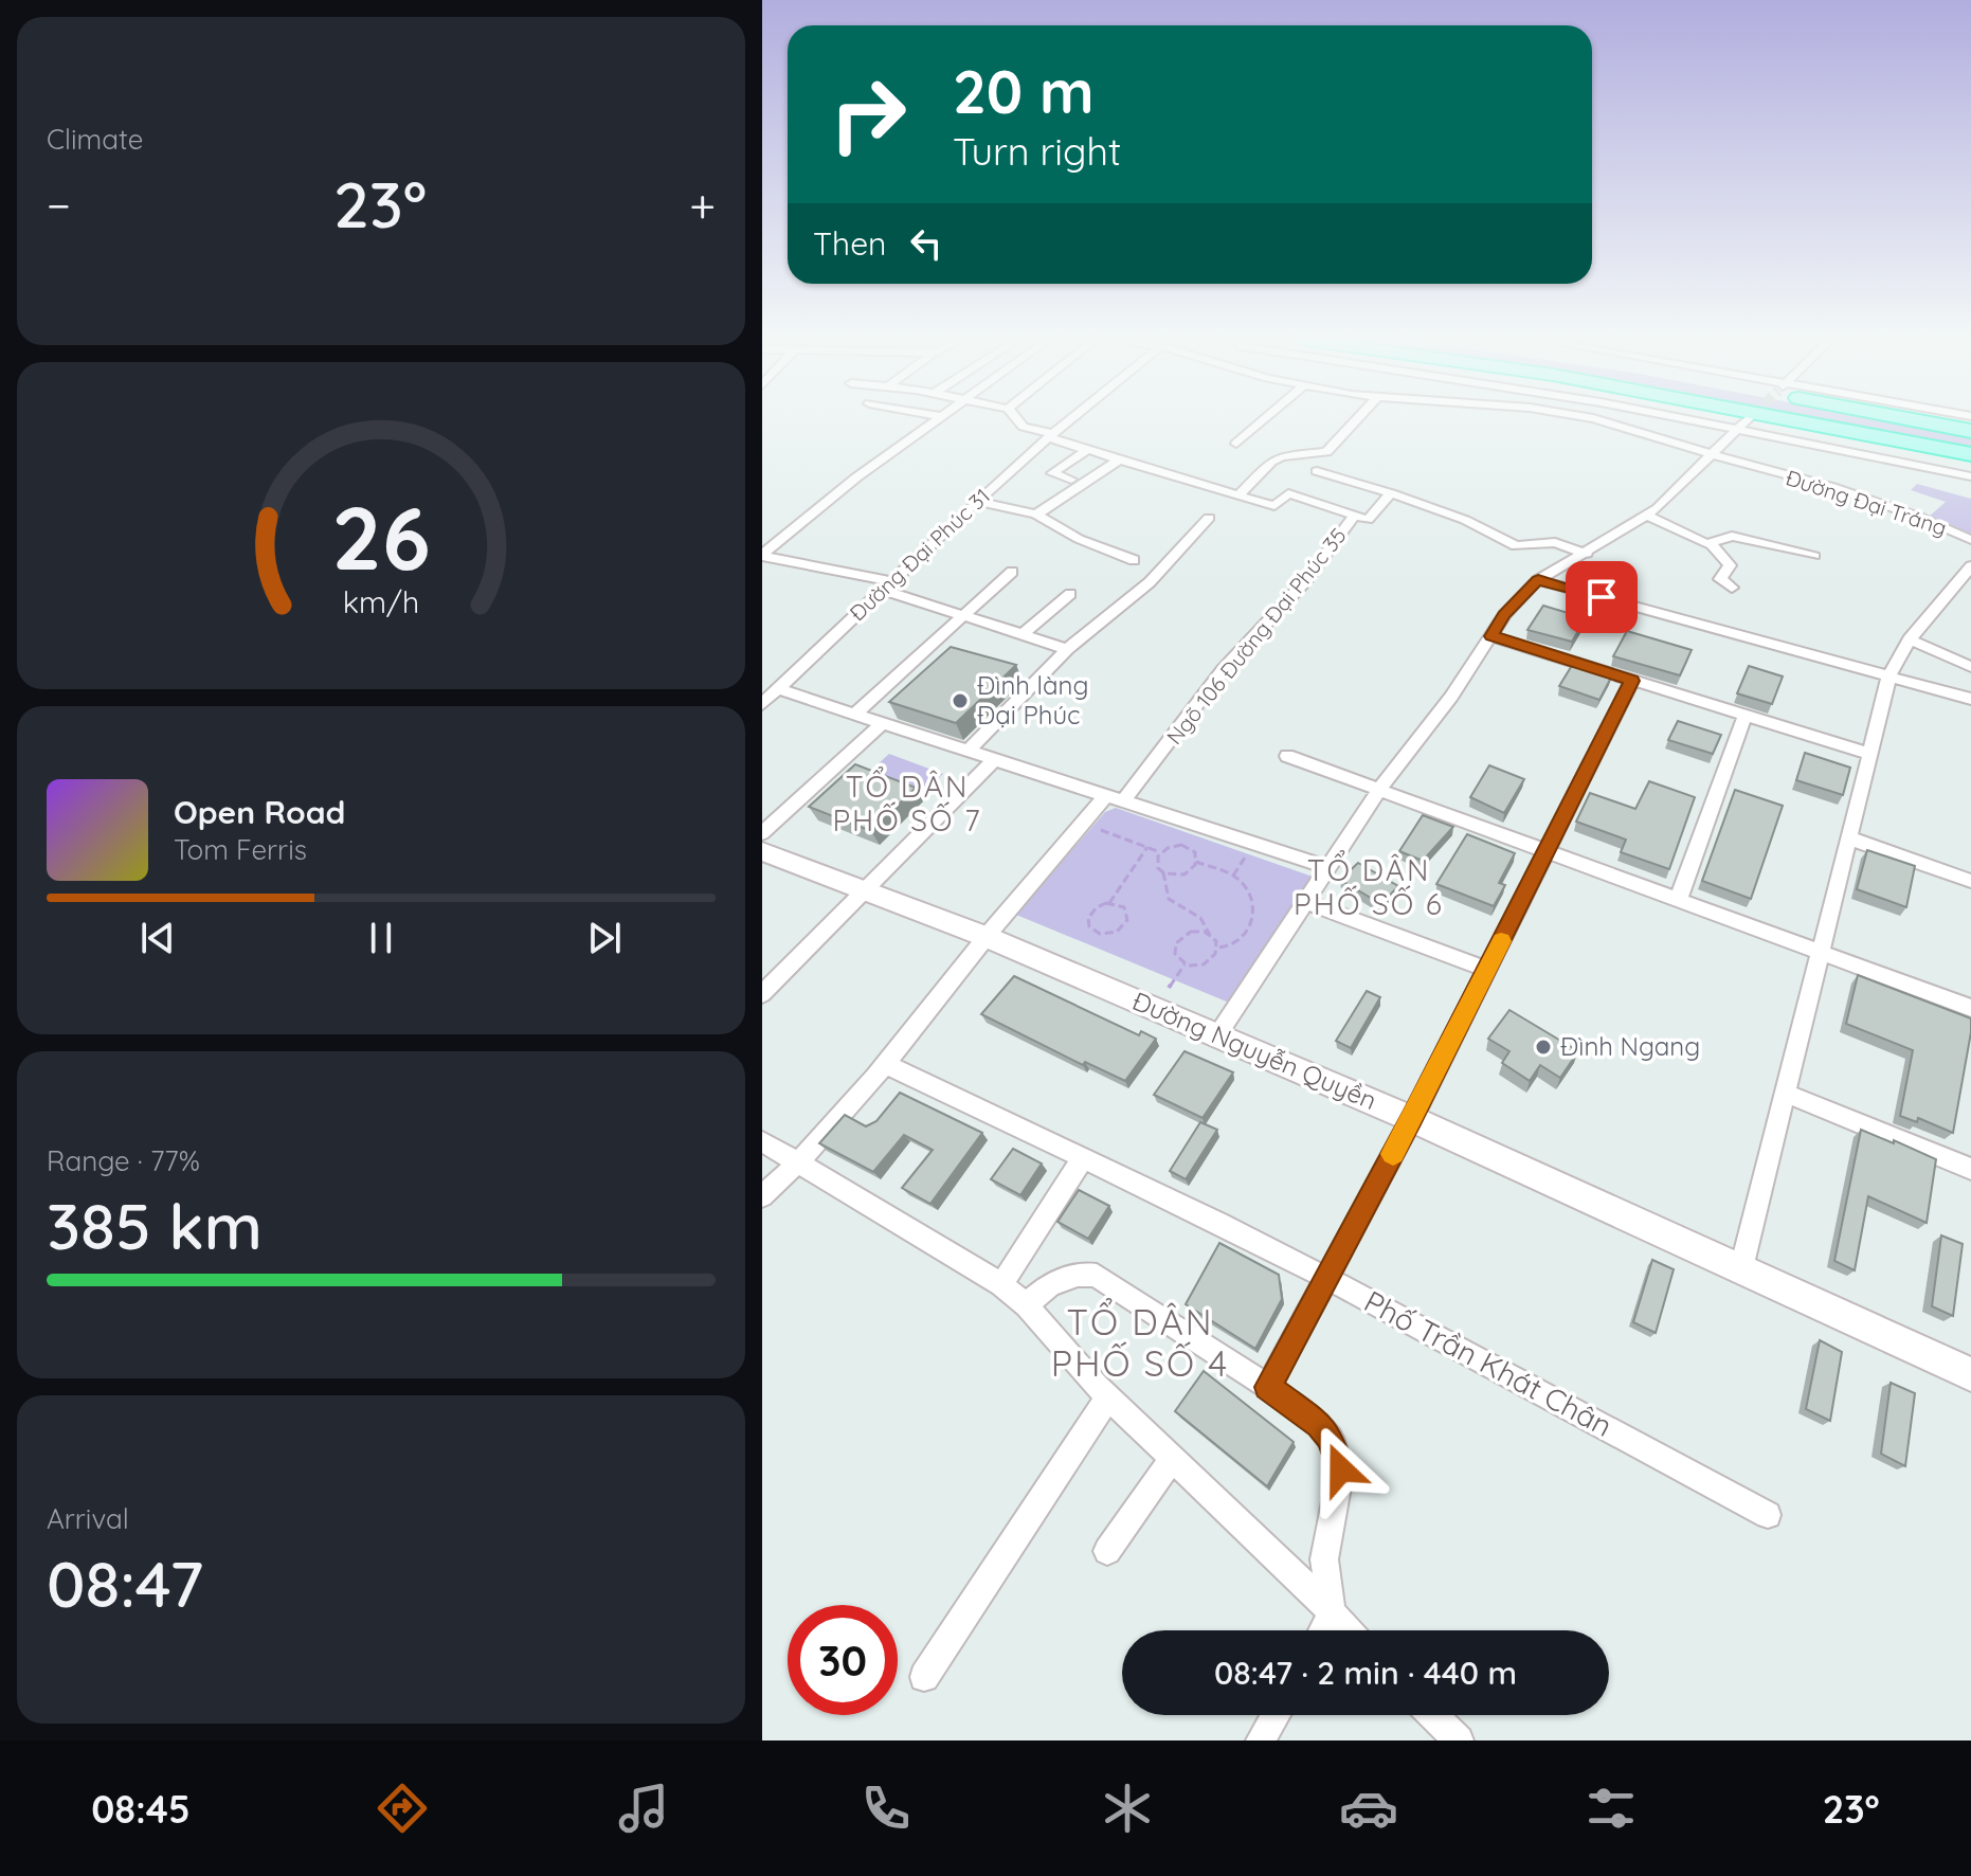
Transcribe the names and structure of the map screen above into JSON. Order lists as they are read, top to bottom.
{
  "streets": {
    "street": [
      "Đường Đại Tráng",
      "Đường Đại Phúc 31",
      "Ngõ 106 Đường Đại Phúc 35",
      "Đường Nguyễn Quyền",
      "Phố Trần Khát Chân"
    ]
  },
  "crossings": [
    ["Ngõ 106 Đường Đại Phúc 35", "Đường Nguyễn Quyền"],
    ["Ngõ 106 Đường Đại Phúc 35", "Phố Trần Khát Chân"]
  ],
  "districts": ["TỔ DÂN PHỐ SỐ 7", "TỔ DÂN PHỐ SỐ 6", "TỔ DÂN PHỐ SỐ 4"],
  "places": ["Đình làng Đại Phúc", "Đình Ngang"],
  "page": {
    "tile": [
      "Climate",
      ["Range · 77%", "385 km"],
      ["Arrival", "08:47"]
    ],
    "turn": ["20 m", "Turn right"],
    "heat": ["−", "23°", "+"],
    "then": "Then",
    "song": ["Open Road", "Tom Ferris"],
    "limit": "30",
    "trip": "08:47 · 2 min · 440 m",
    "tabs": ["08:45", "23°"],
    "gauge": ["26", "km/h"]
  }
}
